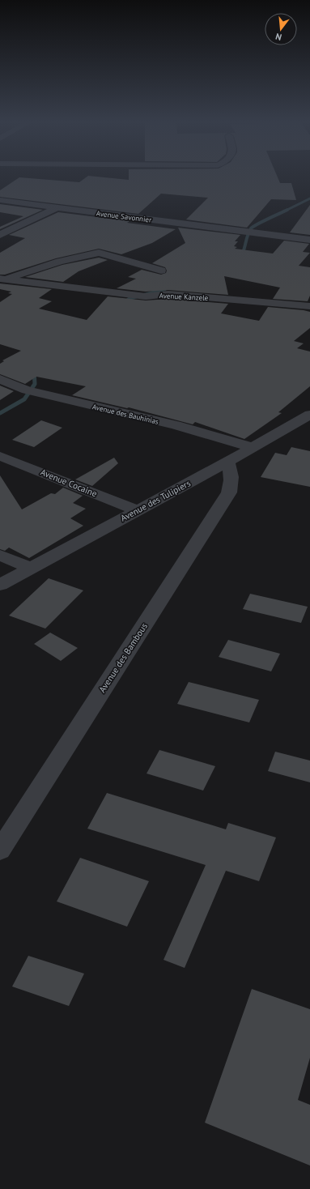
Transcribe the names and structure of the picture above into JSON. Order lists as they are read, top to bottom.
{
  "streets": {
    "street": [
      "Avenue Savonnier",
      "Avenue Kanzele",
      "Avenue des Bauhinias",
      "Avenue Cocaine",
      "Avenue des Tulipiers",
      "Avenue des Bambous"
    ]
  },
  "crossings": [
    ["Avenue des Bauhinias", "Avenue des Tulipiers"],
    ["Avenue Cocaine", "Avenue des Tulipiers"],
    ["Avenue des Tulipiers", "Avenue des Bambous"]
  ],
  "north": "bottom"
}
